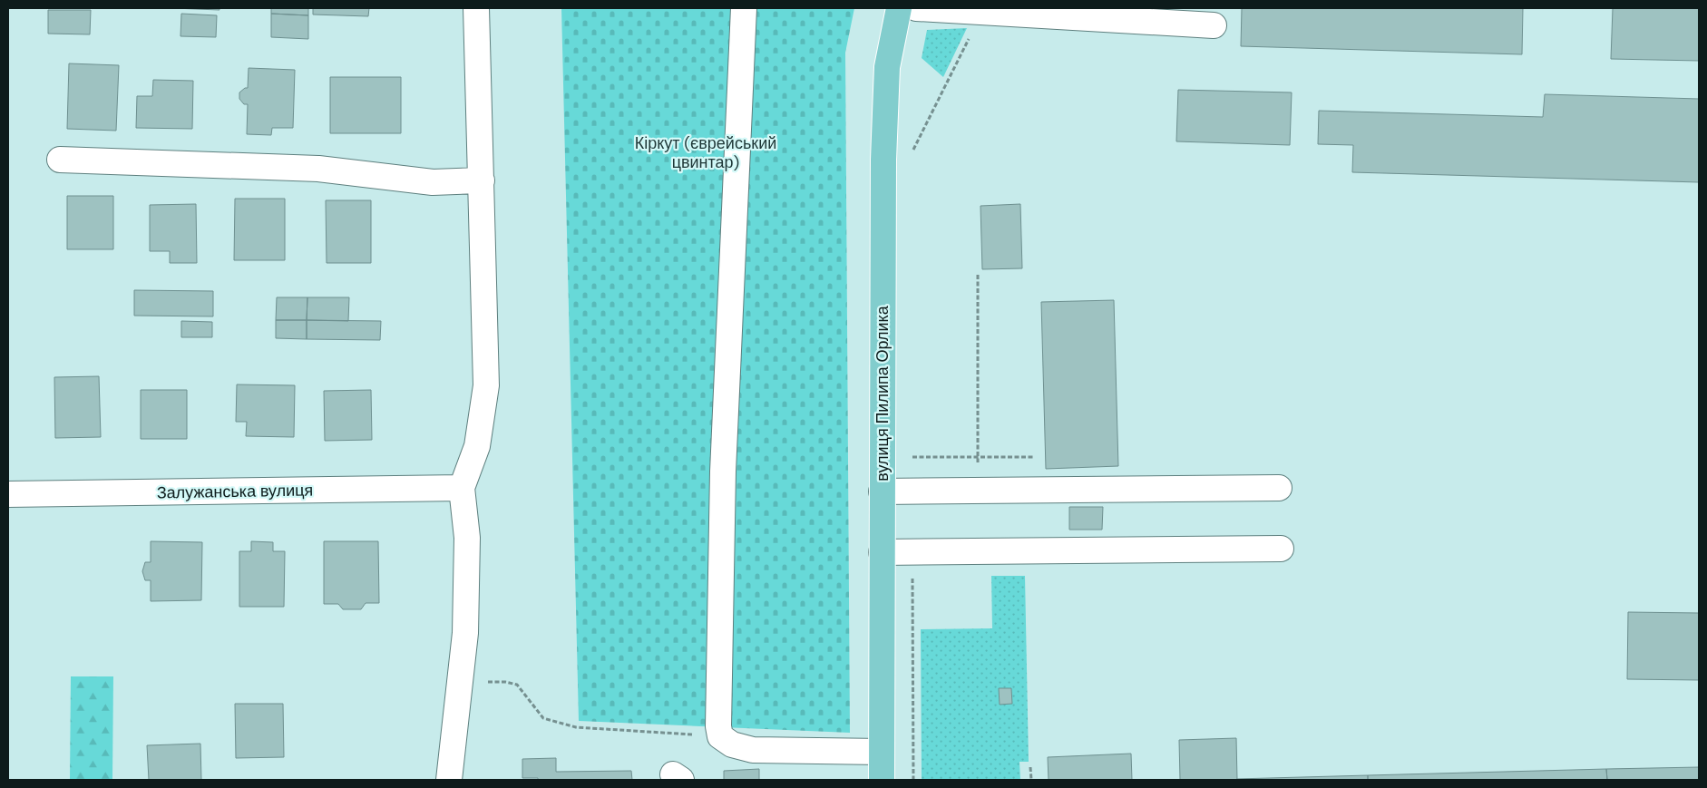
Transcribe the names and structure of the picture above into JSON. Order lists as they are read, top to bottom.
{
  "streets": {
    "main road": ["вулиця Пилипа Орлика"],
    "street": ["Залужанська вулиця"]
  },
  "parks": ["Кіркут (єврейський цвинтар)"]
}
